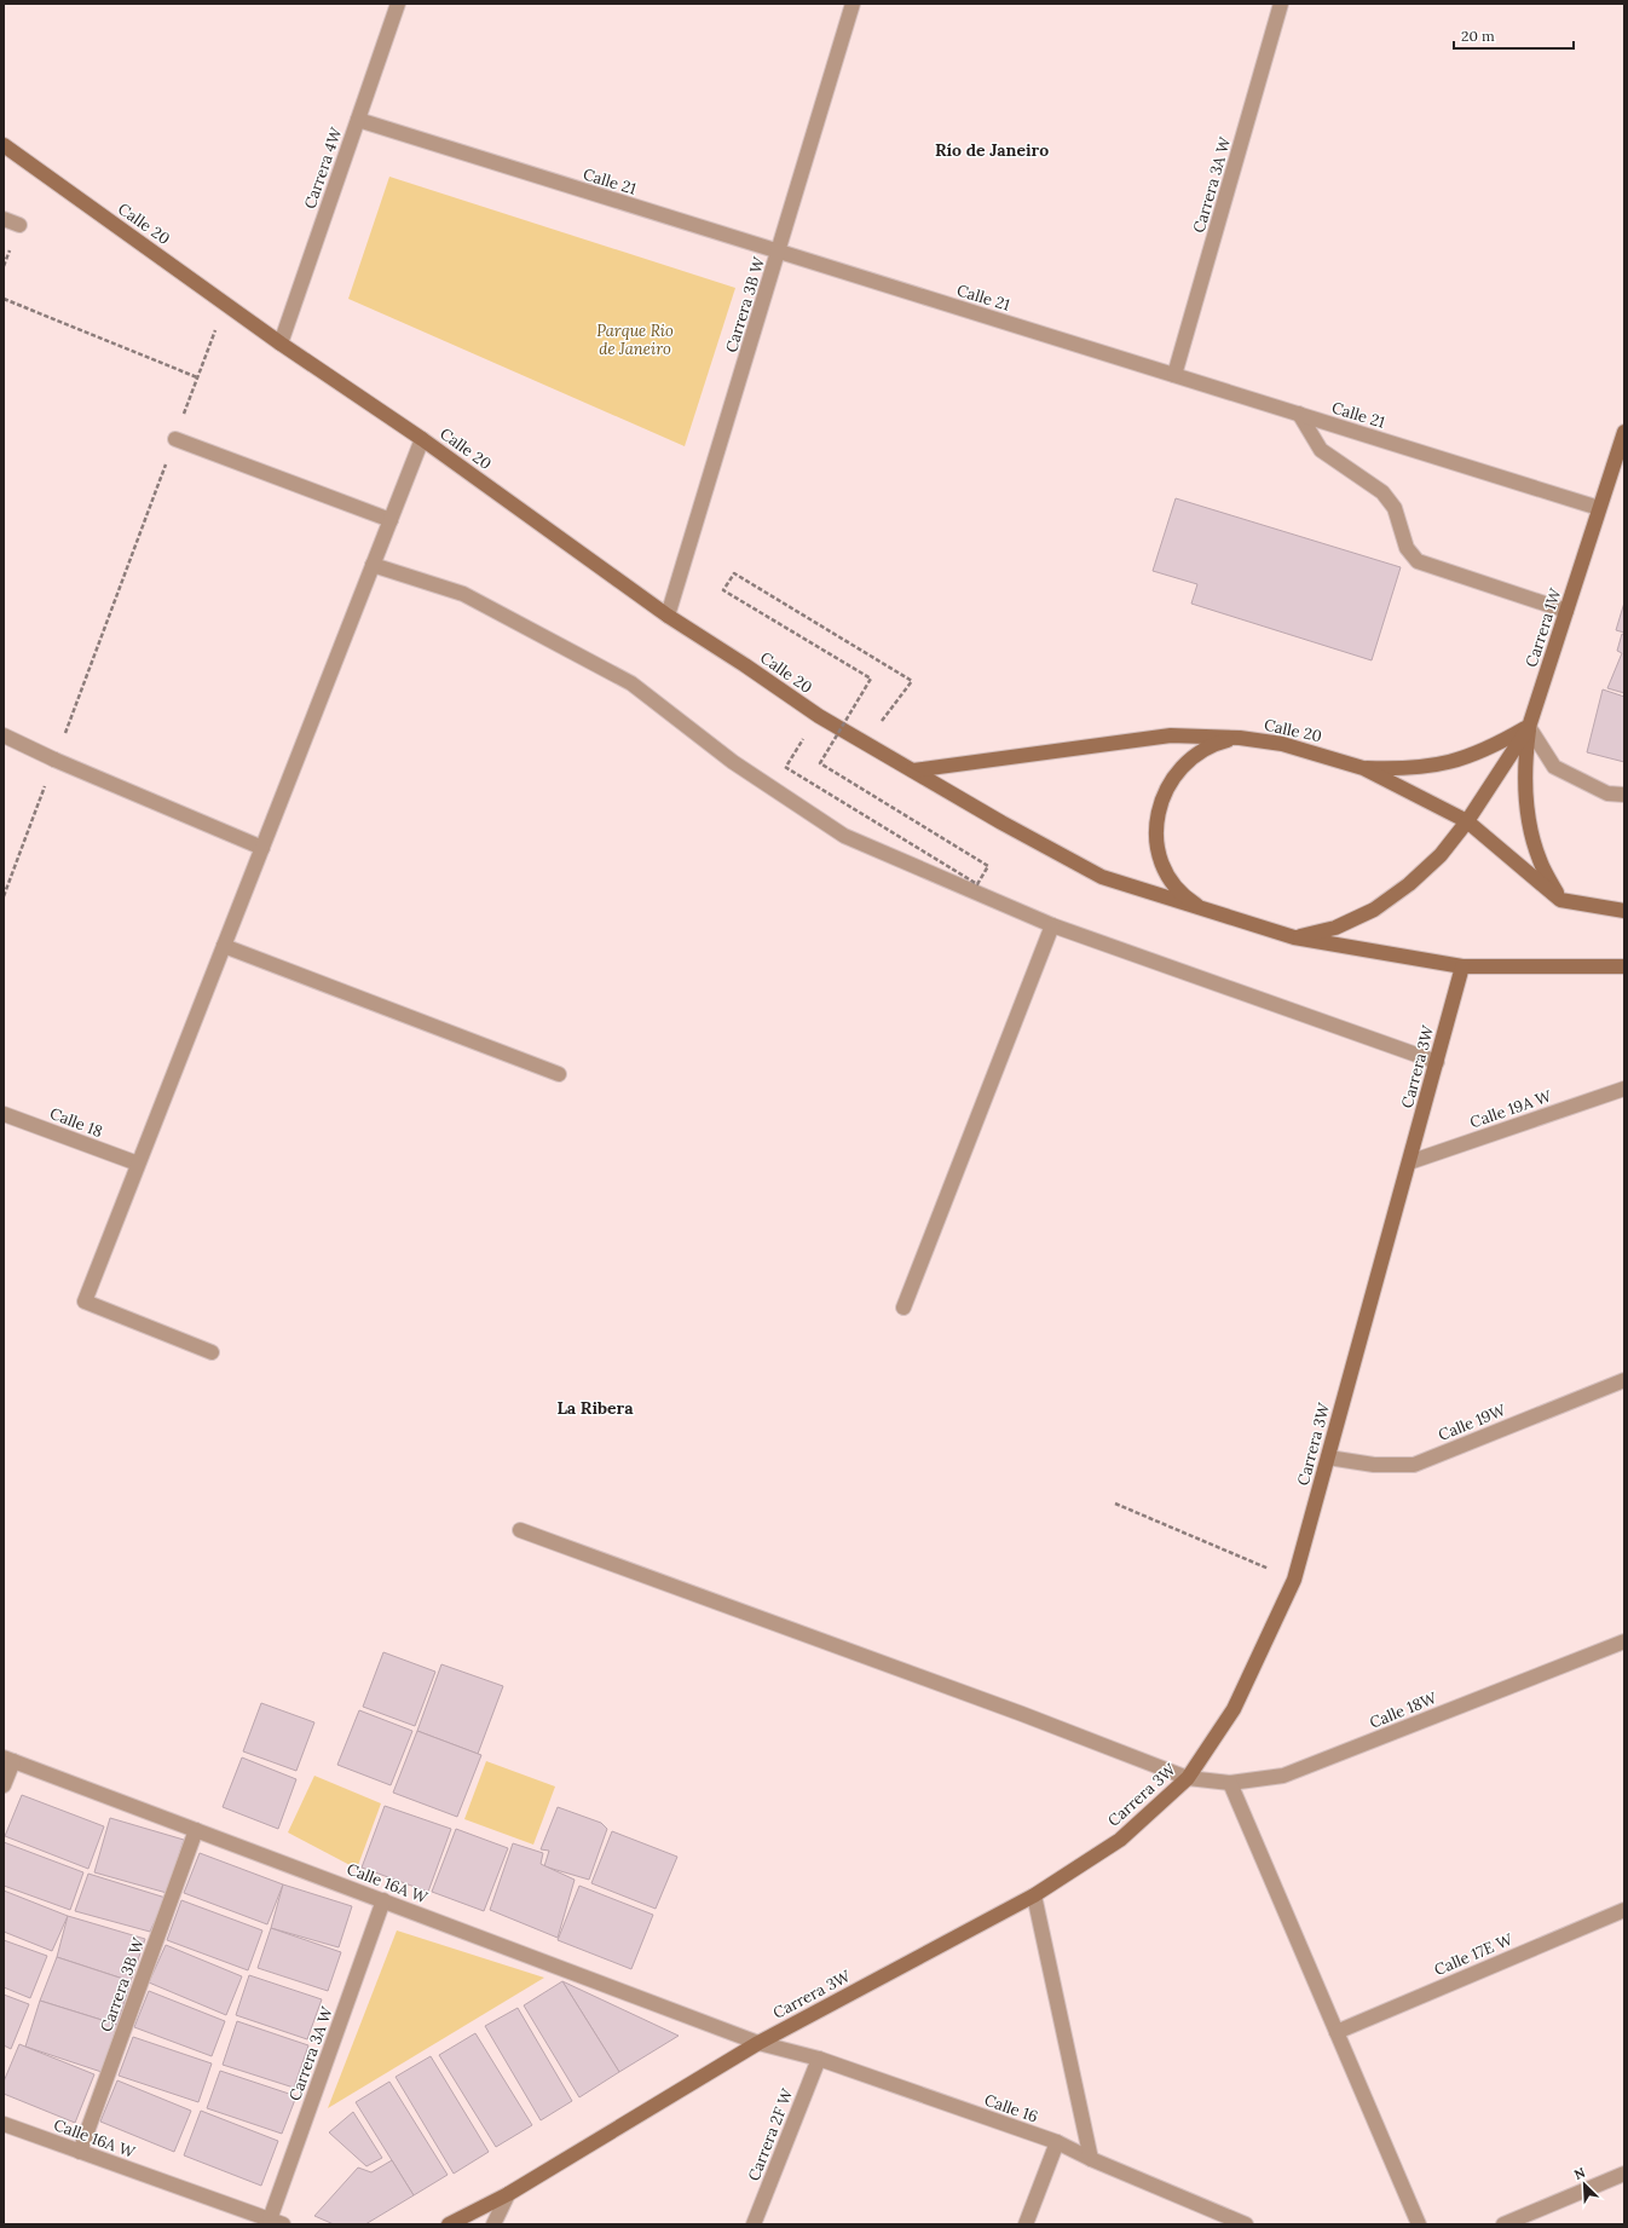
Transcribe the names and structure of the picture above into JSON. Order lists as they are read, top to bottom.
{
  "streets": {
    "main road": ["Calle 20", "Carrera 1W", "Carrera 3W"],
    "street": [
      "Carrera 4W",
      "Calle 21",
      "Carrera 3A W",
      "Carrera 3B W",
      "Calle 19A W",
      "Calle 18",
      "Calle 19W",
      "Calle 18W",
      "Calle 16A W",
      "Calle 17E W",
      "Calle 16",
      "Carrera 2F W"
    ]
  },
  "crossings": [
    ["Carrera 4W", "Calle 21"],
    ["Carrera 4W", "Calle 20"],
    ["Calle 21", "Carrera 3A W"],
    ["Calle 21", "Carrera 3B W"],
    ["Calle 21", "Carrera 1W"],
    ["Carrera 3A W", "Calle 16A W"],
    ["Calle 20", "Carrera 3B W"],
    ["Calle 20", "Carrera 1W"],
    ["Calle 20", "Carrera 3W"],
    ["Carrera 3B W", "Calle 16A W"],
    ["Carrera 3W", "Calle 19A W"],
    ["Carrera 3W", "Calle 19W"],
    ["Carrera 3W", "Calle 18W"],
    ["Carrera 3W", "Calle 16A W"],
    ["Carrera 3W", "Calle 16"],
    ["Calle 16A W", "Calle 16"],
    ["Calle 16", "Carrera 2F W"]
  ],
  "districts": ["Río de Janeiro", "La Ribera"],
  "parks": ["Parque Rio de Janeiro"],
  "scale_bar": "20 m",
  "north": "top left"
}
